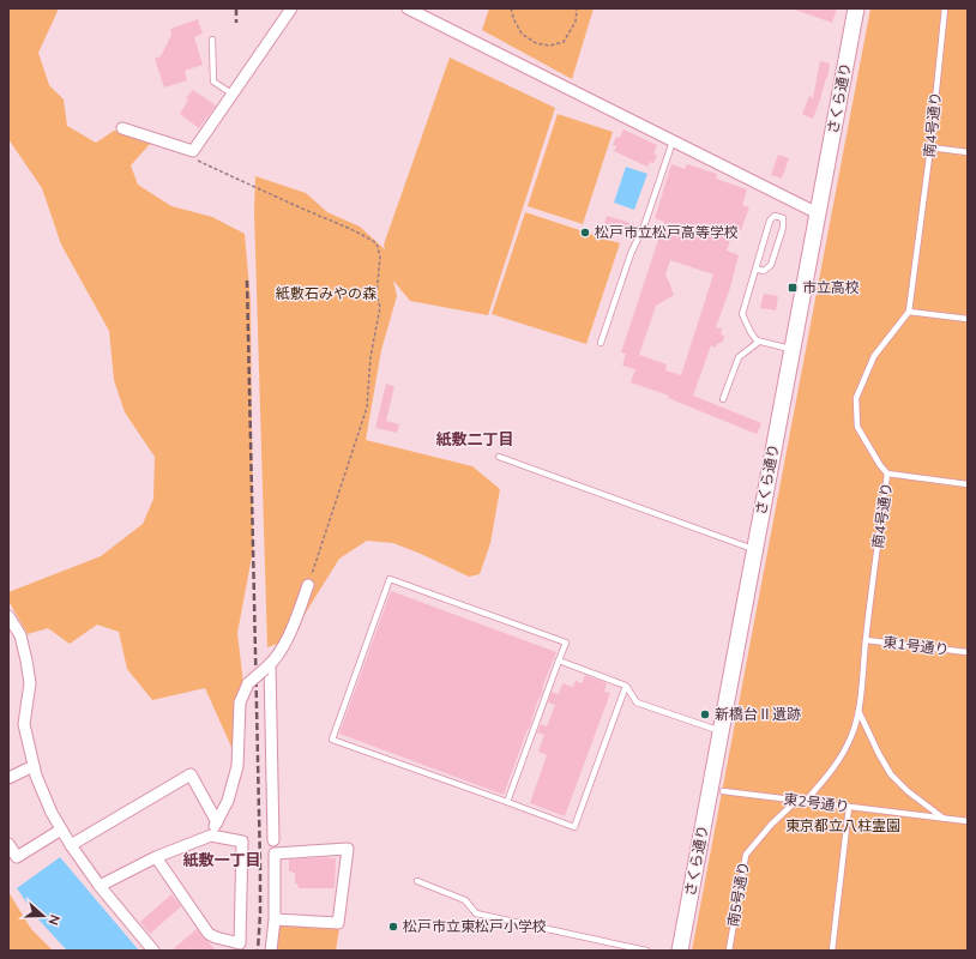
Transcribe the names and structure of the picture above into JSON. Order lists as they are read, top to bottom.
{
  "streets": {
    "street": ["さくら通り"],
    "lane": [
      "南4号通り",
      "東1号通り",
      "東2号通り",
      "南5号通り"
    ]
  },
  "crossings": [
    ["南4号通り", "東1号通り"],
    ["南4号通り", "東2号通り"],
    ["東2号通り", "南5号通り"]
  ],
  "districts": ["紙敷二丁目", "紙敷一丁目"],
  "parks": ["紙敷石みやの森", "東京都立八柱霊園"],
  "places": {
    "other": ["松戸市立松戸高等学校", "新橋台Ⅱ遺跡", "松戸市立東松戸小学校"],
    "transit": ["市立高校"]
  },
  "north": "right"
}
